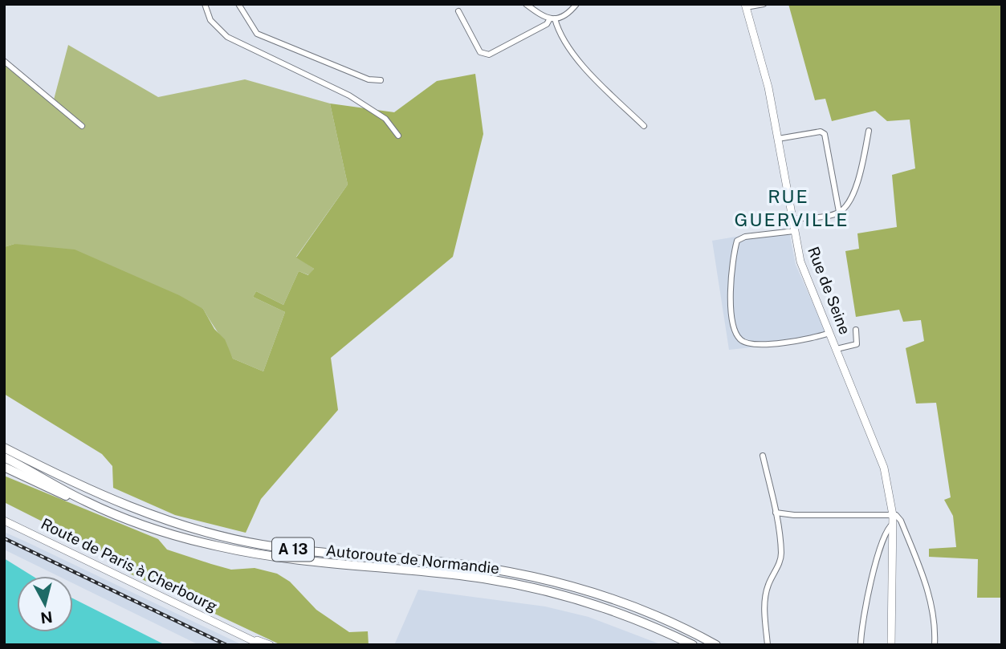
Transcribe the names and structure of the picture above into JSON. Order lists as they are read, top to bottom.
{
  "streets": {
    "highway": ["A 13", "Autoroute de Normandie"],
    "street": ["Rue de Seine", "Route de Paris à Cherbourg"]
  },
  "districts": ["RUE", "GUERVILLE"],
  "north": "bottom"
}
